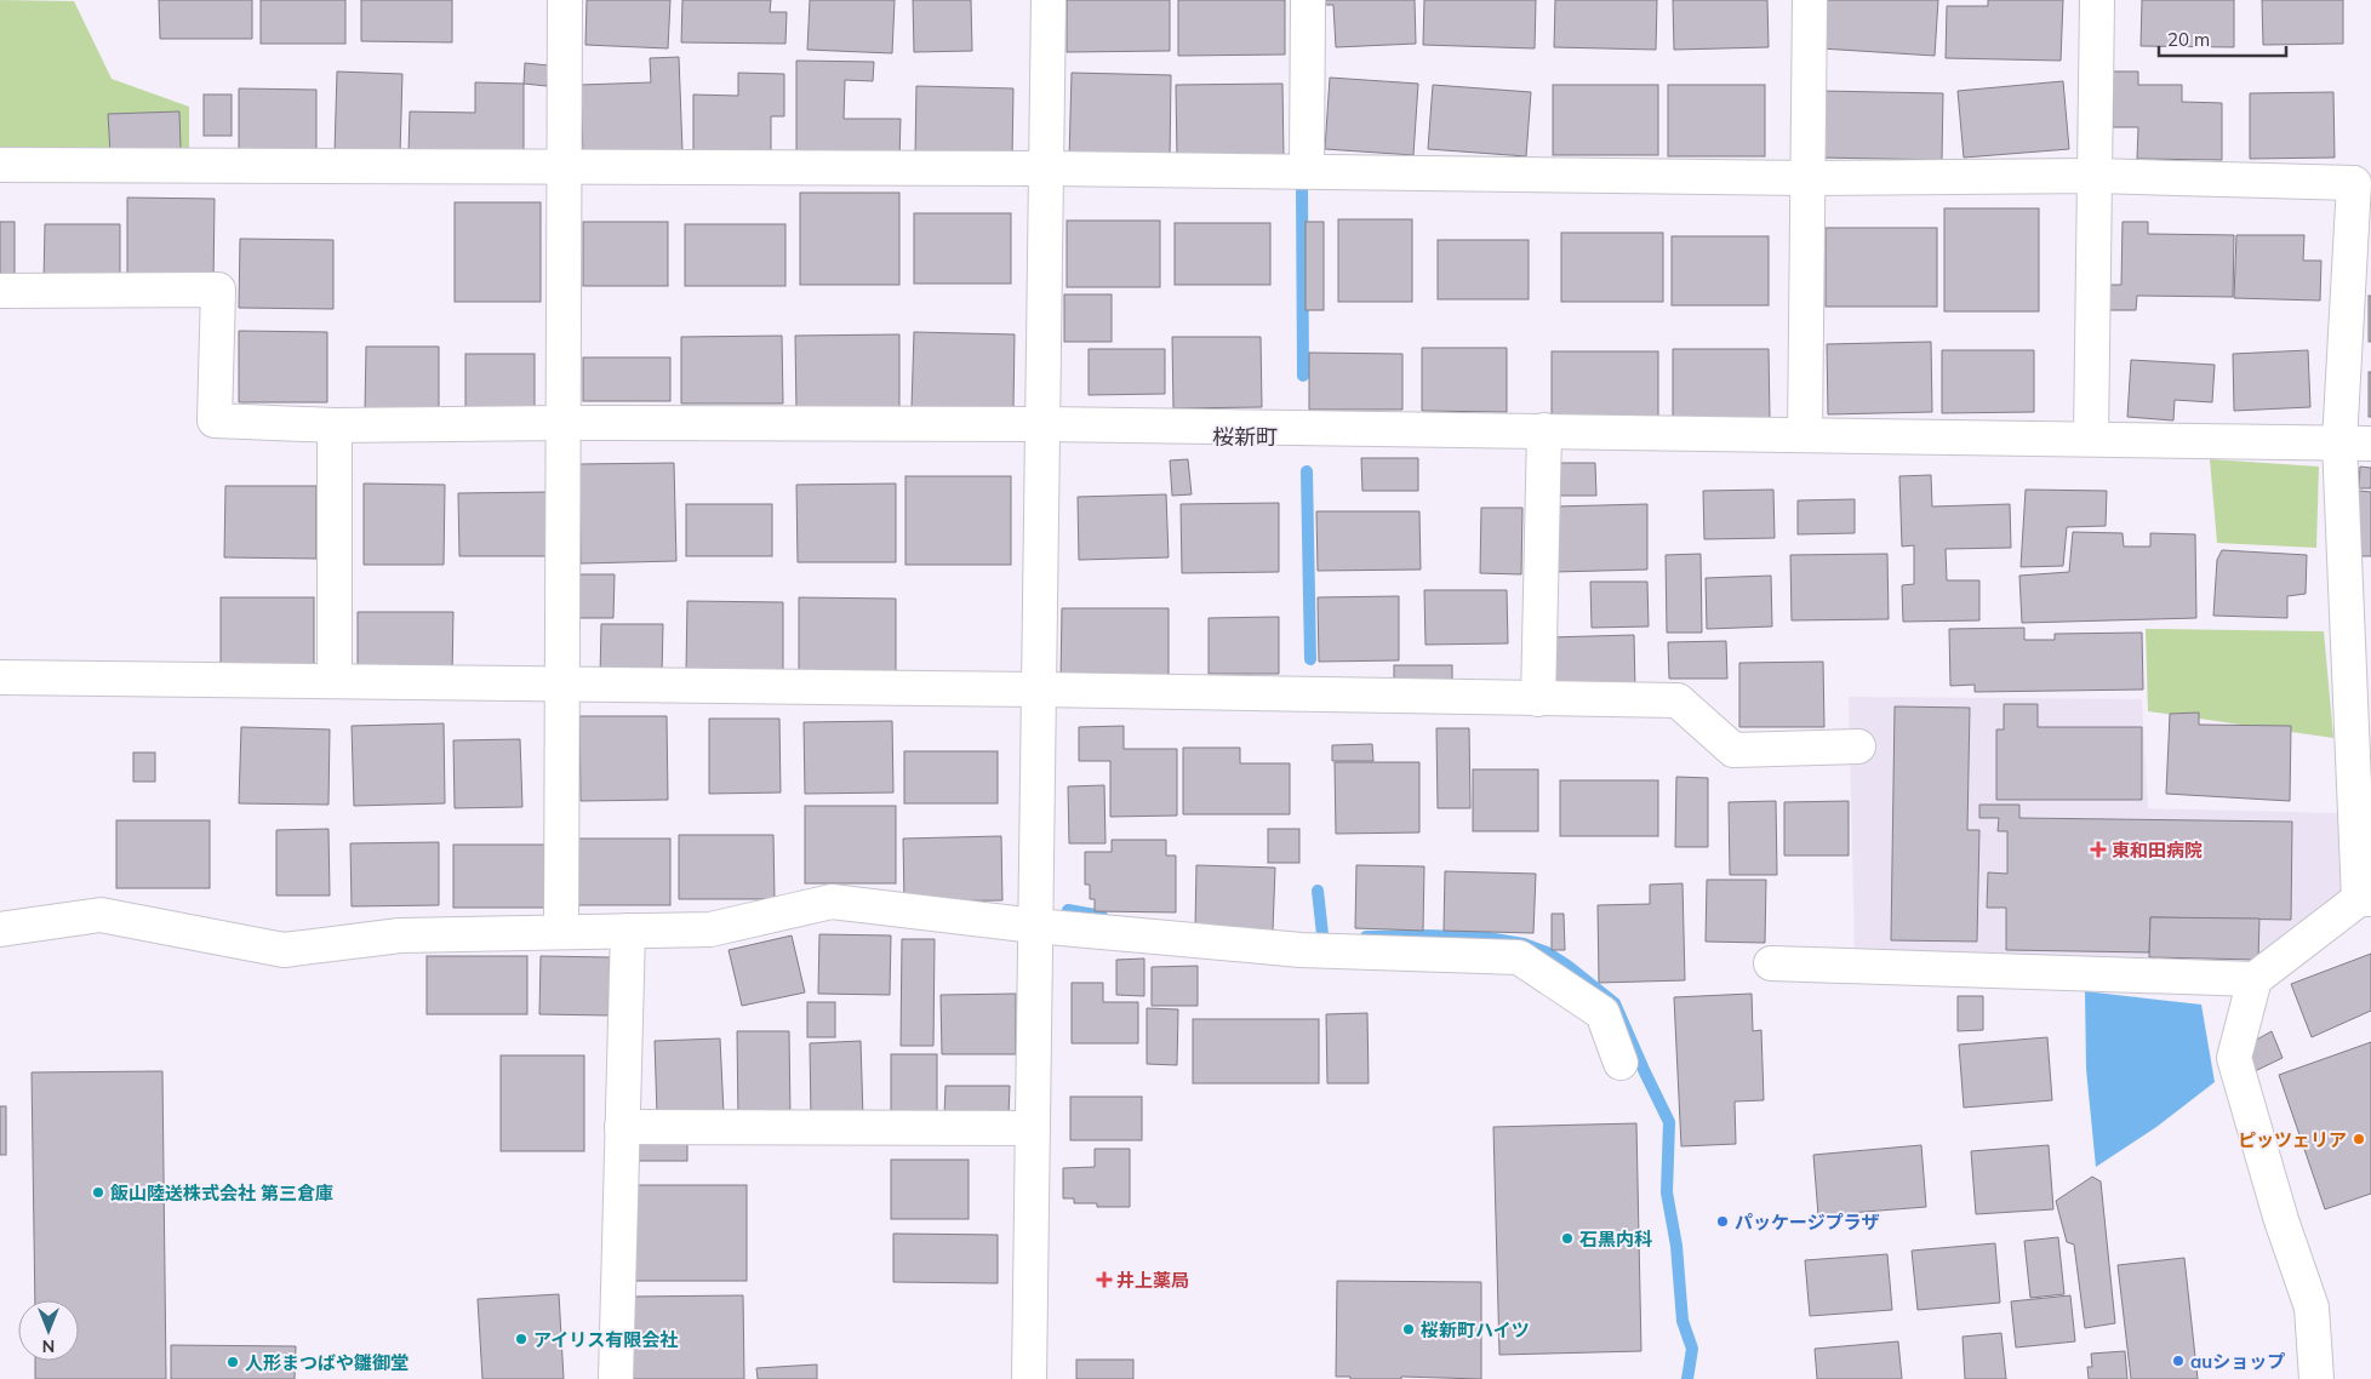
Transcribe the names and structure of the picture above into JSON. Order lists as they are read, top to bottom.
{
  "districts": ["桜新町"],
  "places": {
    "health": ["東和田病院", "井上薬局"],
    "other": [
      "ピッツェリア",
      "飯山陸送株式会社 第三倉庫",
      "パッケージプラザ",
      "石黒内科",
      "桜新町ハイツ",
      "アイリス有限会社",
      "auショップ",
      "人形まつばや雛御堂"
    ]
  },
  "scale_bar": "20 m",
  "north": "bottom"
}
